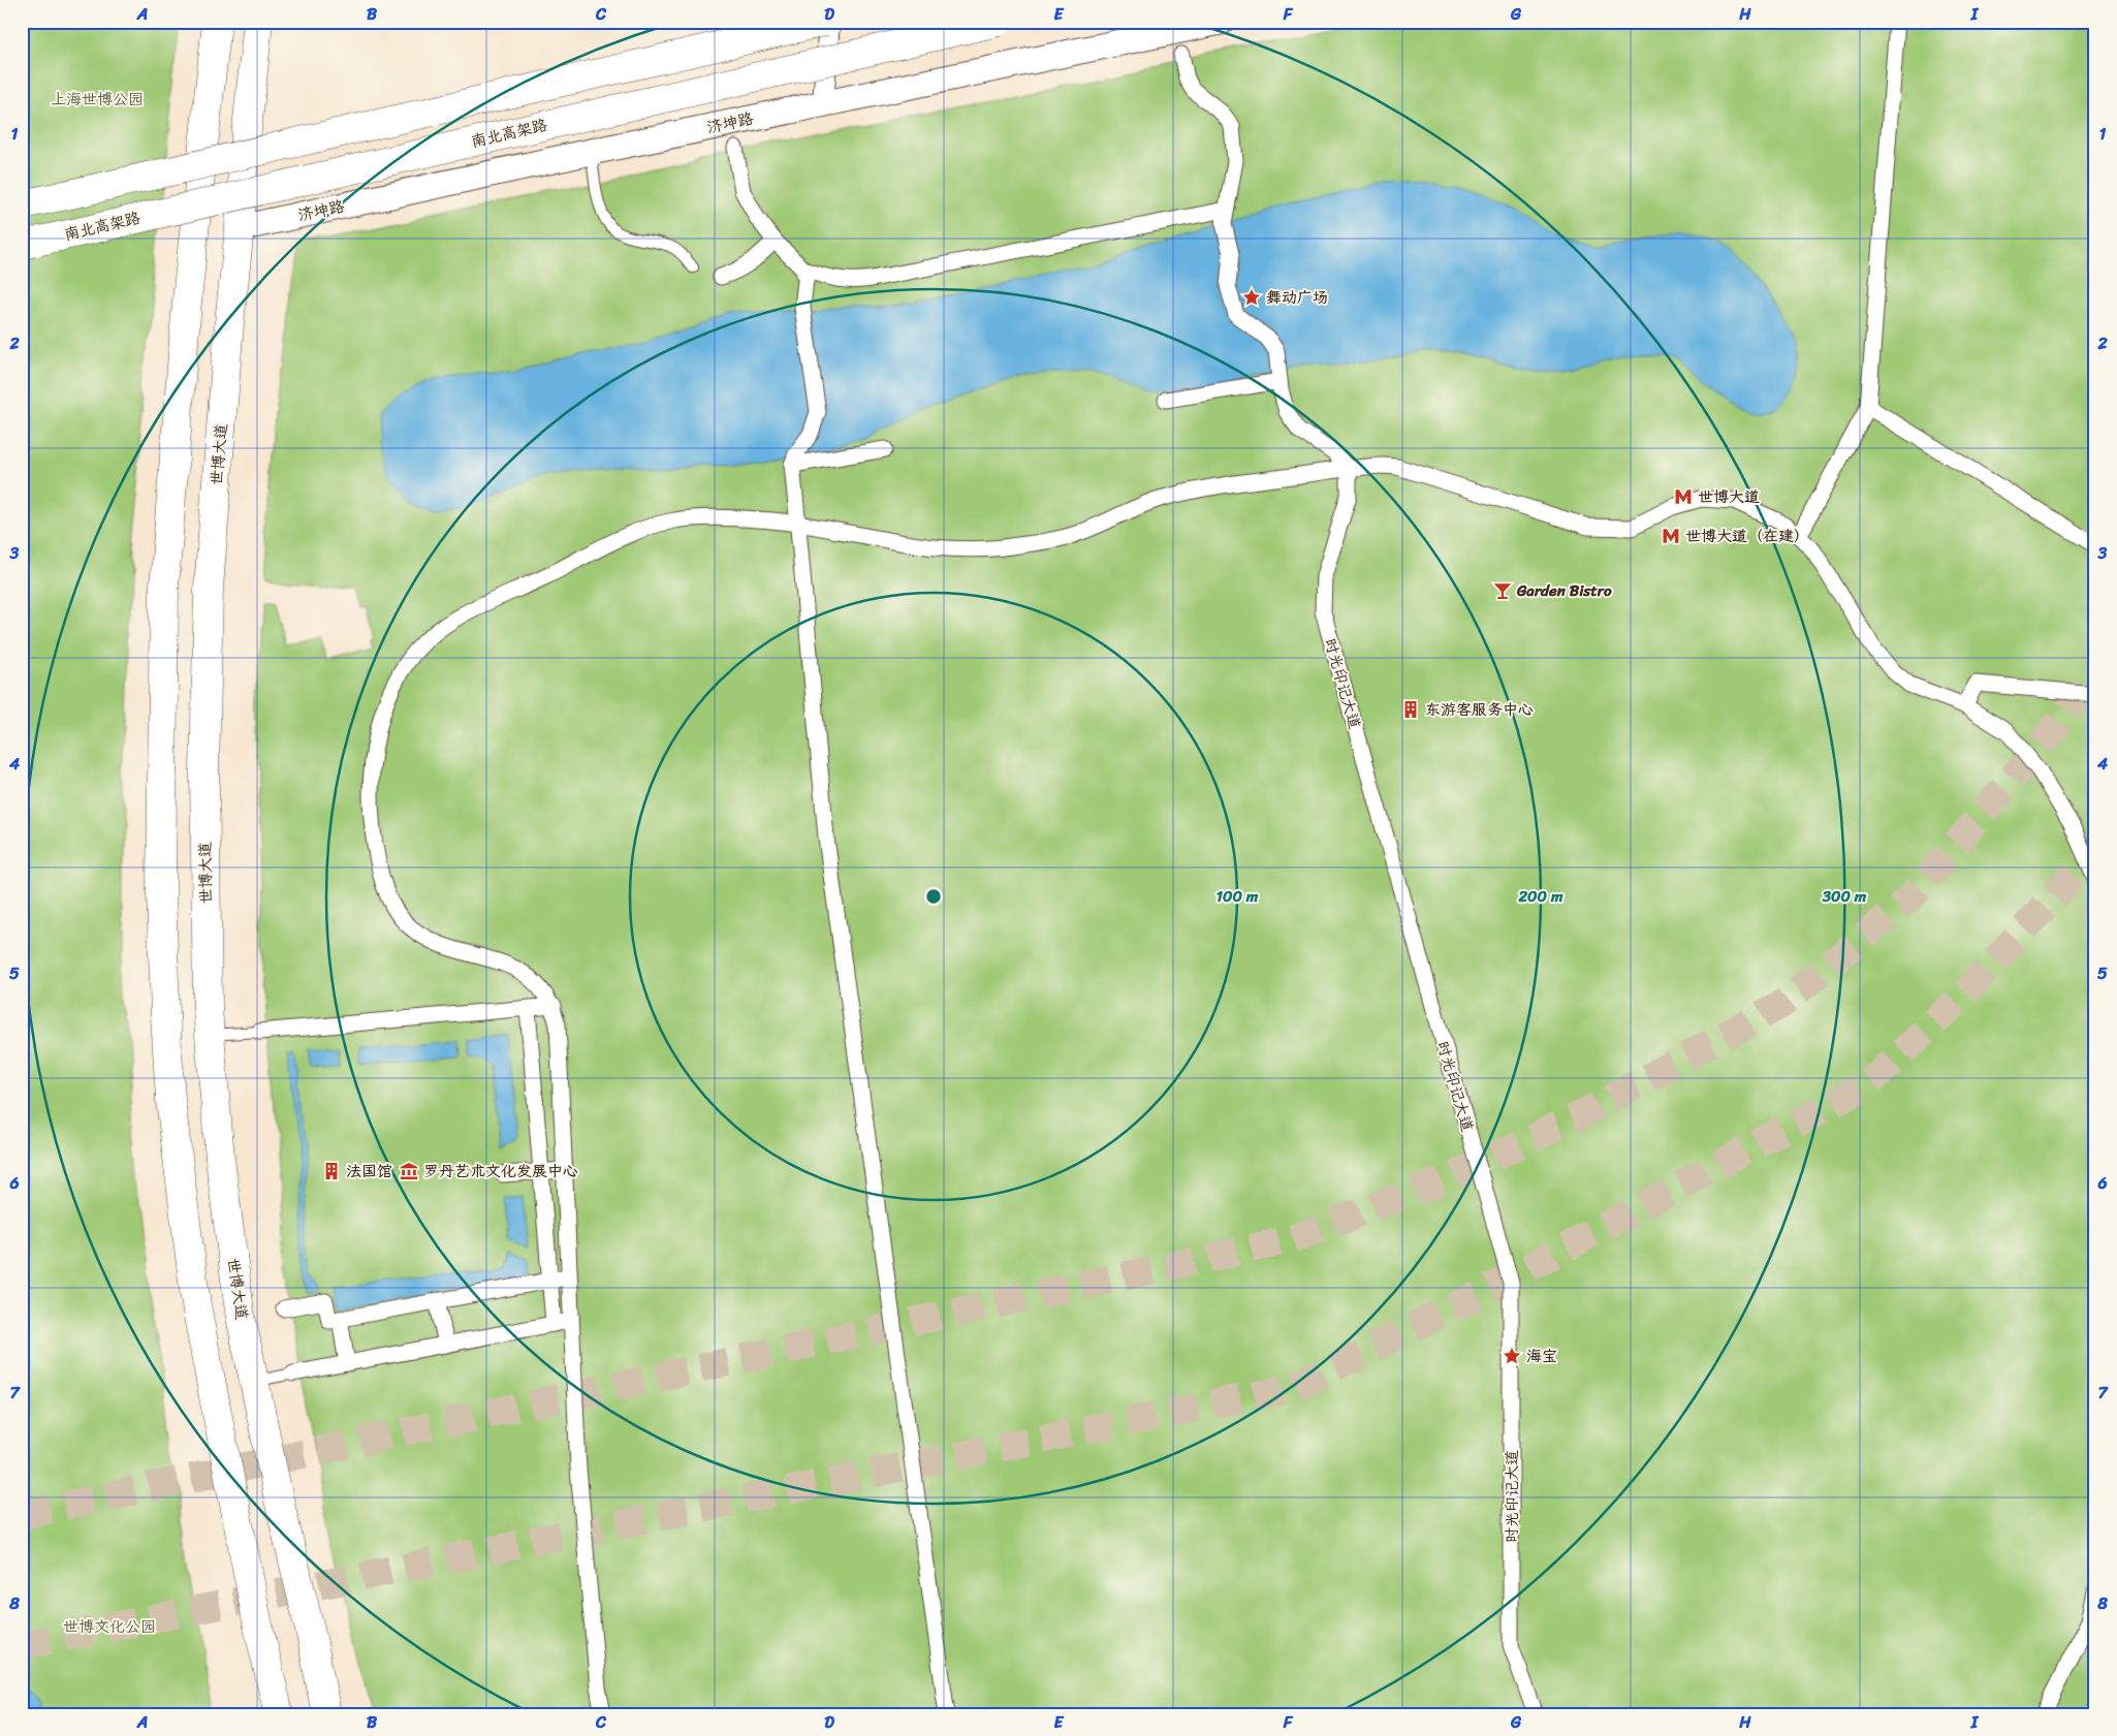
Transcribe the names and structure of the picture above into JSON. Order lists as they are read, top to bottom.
{
  "streets": {
    "main road": ["南北高架路", "世博大道"],
    "street": ["济坤路", "时光印记大道"]
  },
  "crossings": [
    ["济坤路", "世博大道"]
  ],
  "parks": ["上海世博公园", "世博文化公园"],
  "places": {
    "place": ["舞动广场", "海宝"],
    "metro station": ["世博大道", "世博大道（在建）"],
    "bar": ["Garden Bistro"],
    "building": ["东游客服务中心", "法国馆"],
    "museum": ["罗丹艺术文化发展中心"]
  },
  "grid": {
    "columns": [
      "A",
      "B",
      "C",
      "D",
      "E",
      "F",
      "G",
      "H",
      "I"
    ],
    "rows": [
      "1",
      "2",
      "3",
      "4",
      "5",
      "6",
      "7",
      "8"
    ]
  },
  "rings": ["100 m", "200 m", "300 m"]
}
